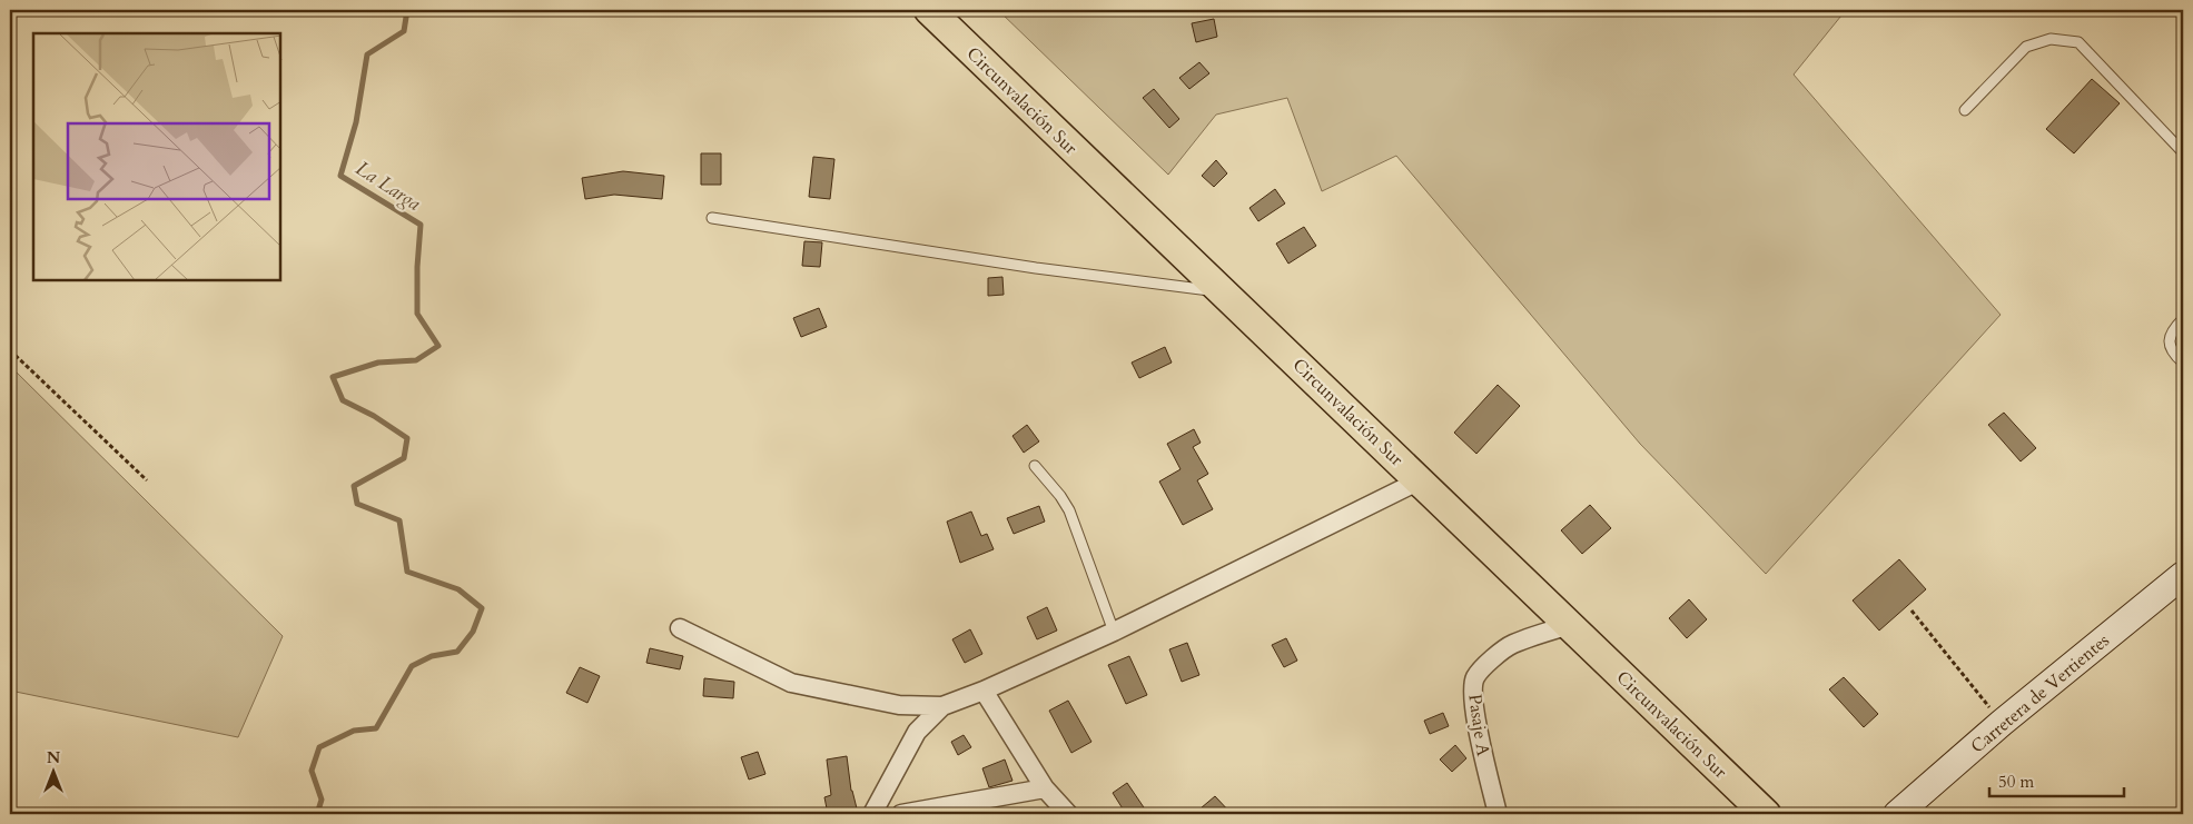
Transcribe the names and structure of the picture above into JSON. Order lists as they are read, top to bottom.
{
  "streets": {
    "main road": ["Circunvalación Sur", "Carretera de Vertientes"],
    "street": ["Pasaje A"]
  },
  "crossings": [
    ["Circunvalación Sur", "Pasaje A"]
  ],
  "water": ["La Larga"],
  "scale_bar": "50 m",
  "north": "top"
}
